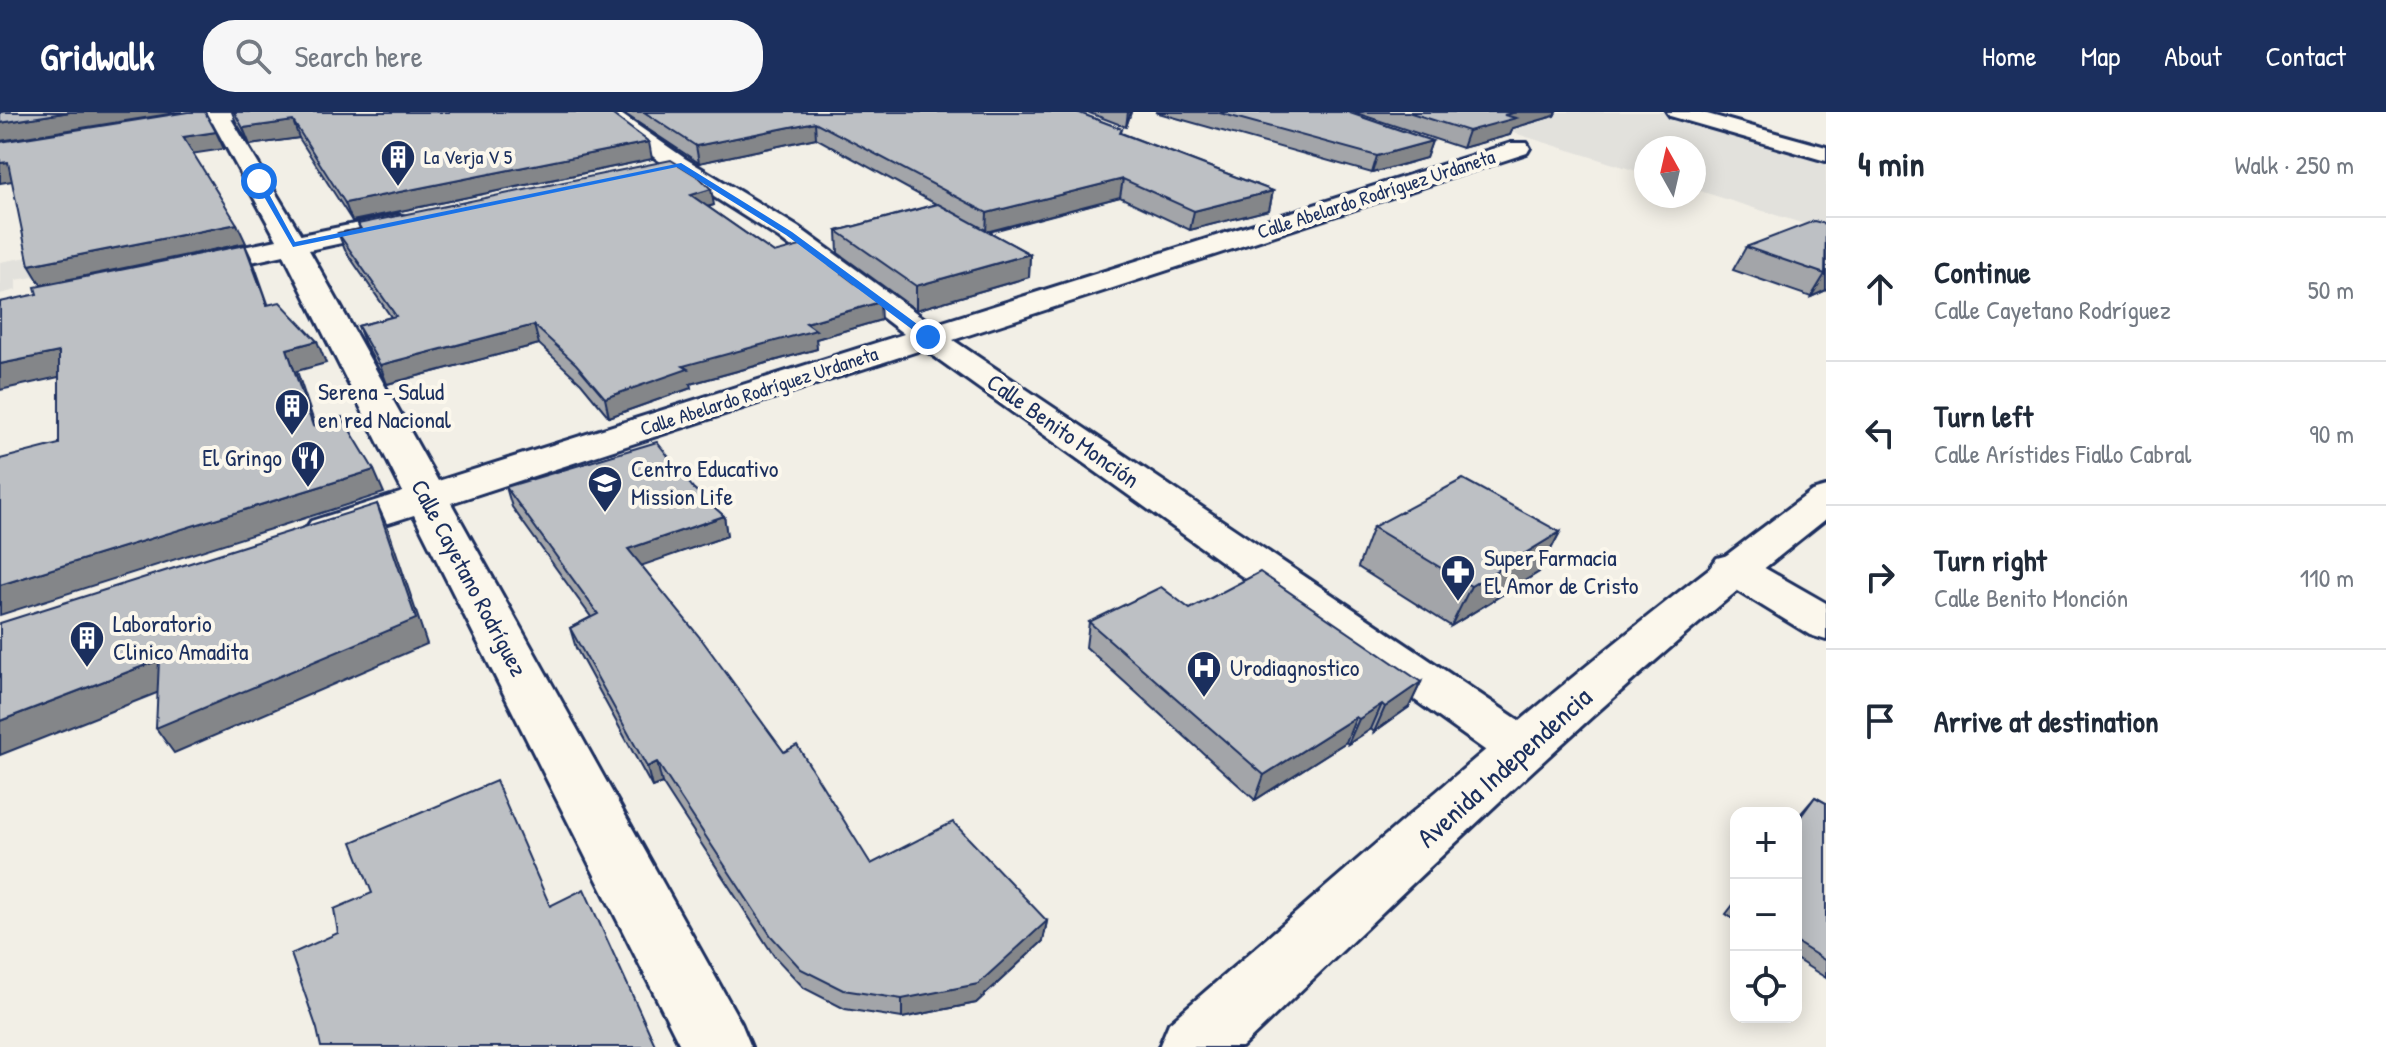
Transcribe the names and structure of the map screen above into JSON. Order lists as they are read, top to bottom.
{
  "streets": {
    "street": [
      "Calle Abelardo Rodríguez Urdaneta",
      "Calle Benito Monción",
      "Calle Cayetano Rodríguez",
      "Avenida Independencia"
    ]
  },
  "crossings": [
    ["Calle Abelardo Rodríguez Urdaneta", "Calle Benito Monción"],
    ["Calle Abelardo Rodríguez Urdaneta", "Calle Cayetano Rodríguez"],
    ["Calle Benito Monción", "Avenida Independencia"]
  ],
  "places": {
    "building": ["La Verja V 5", "Serena - Salud en red Nacional", "Laboratorio Clinico Amadita"],
    "restaurant": ["El Gringo"],
    "school or university": ["Centro Educativo Mission Life"],
    "pharmacy": ["Super Farmacia El Amor de Cristo"],
    "hospital": ["Urodiagnostico"]
  },
  "north": "top",
  "page": {
    "header": "Gridwalk",
    "search": "Search here",
    "nav": [
      "Home",
      "Map",
      "About",
      "Contact"
    ],
    "heading": ["4 min", "Walk · 250 m"],
    "list": [
      ["Continue", "Calle Cayetano Rodríguez", "50 m"],
      ["Turn left", "Calle Arístides Fiallo Cabral", "90 m"],
      ["Turn right", "Calle Benito Monción", "110 m"],
      "Arrive at destination"
    ],
    "map_buttons": ["+", "−"]
  }
}
